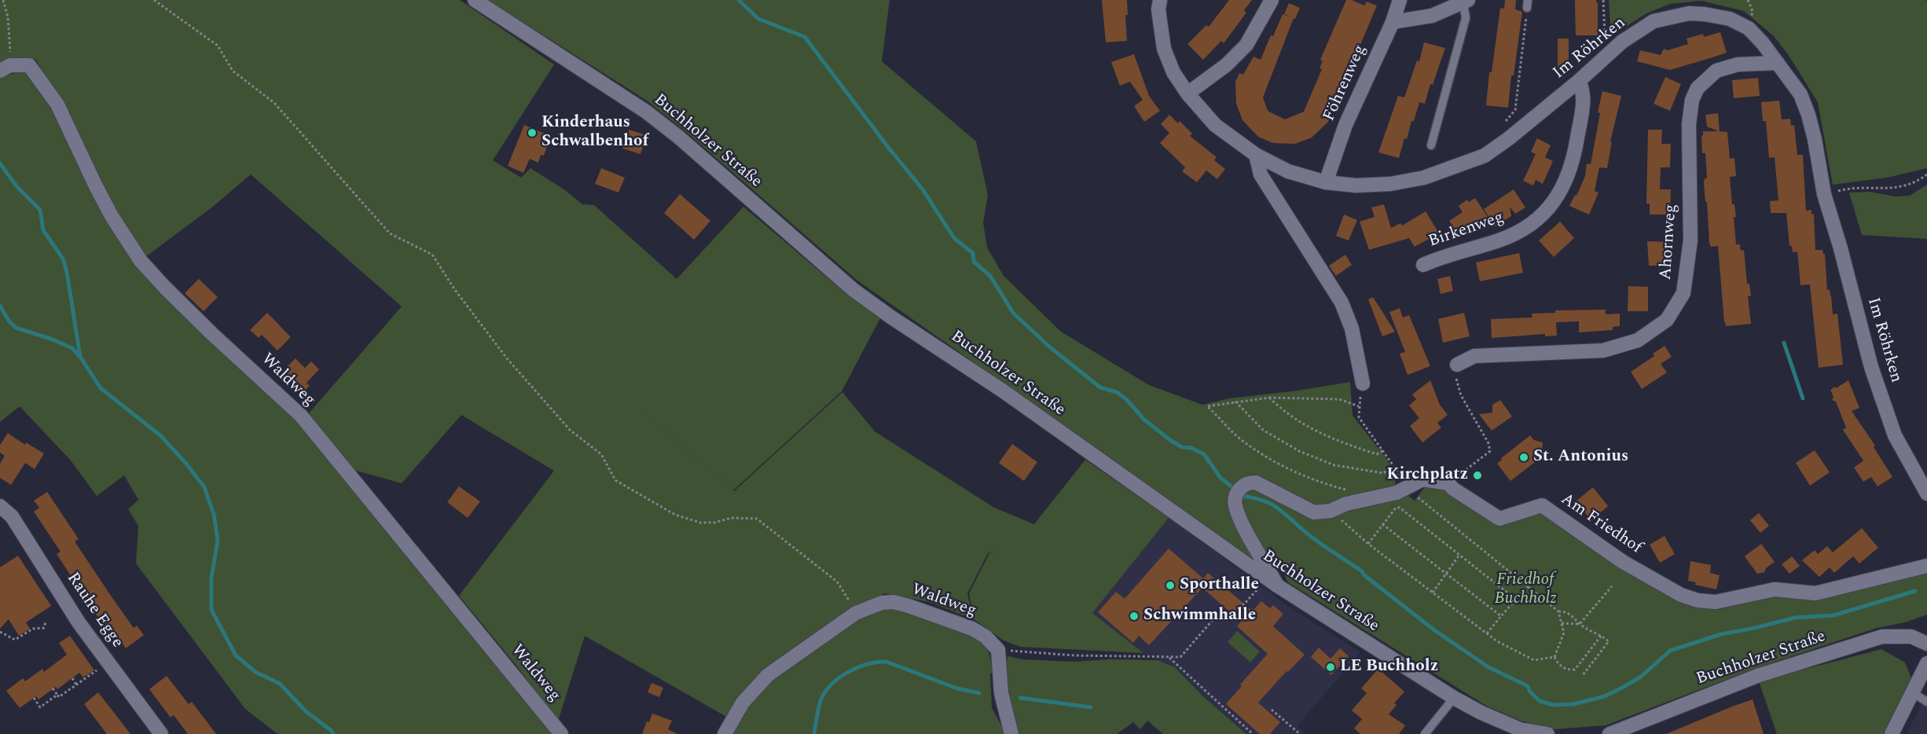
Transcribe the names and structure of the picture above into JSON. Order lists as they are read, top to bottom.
{
  "streets": {
    "street": [
      "Im Röhrken",
      "Föhrenweg",
      "Buchholzer Straße",
      "Birkenweg",
      "Ahornweg",
      "Waldweg",
      "Am Friedhof",
      "Rauhe Egge"
    ]
  },
  "crossings": [
    ["Im Röhrken", "Föhrenweg"],
    ["Im Röhrken", "Birkenweg"],
    ["Im Röhrken", "Ahornweg"],
    ["Buchholzer Straße", "Am Friedhof"]
  ],
  "parks": ["Friedhof Buchholz"],
  "places": [
    "Kinderhaus Schwalbenhof",
    "St. Antonius",
    "Kirchplatz",
    "Sporthalle",
    "Schwimmhalle",
    "LE Buchholz"
  ]
}
